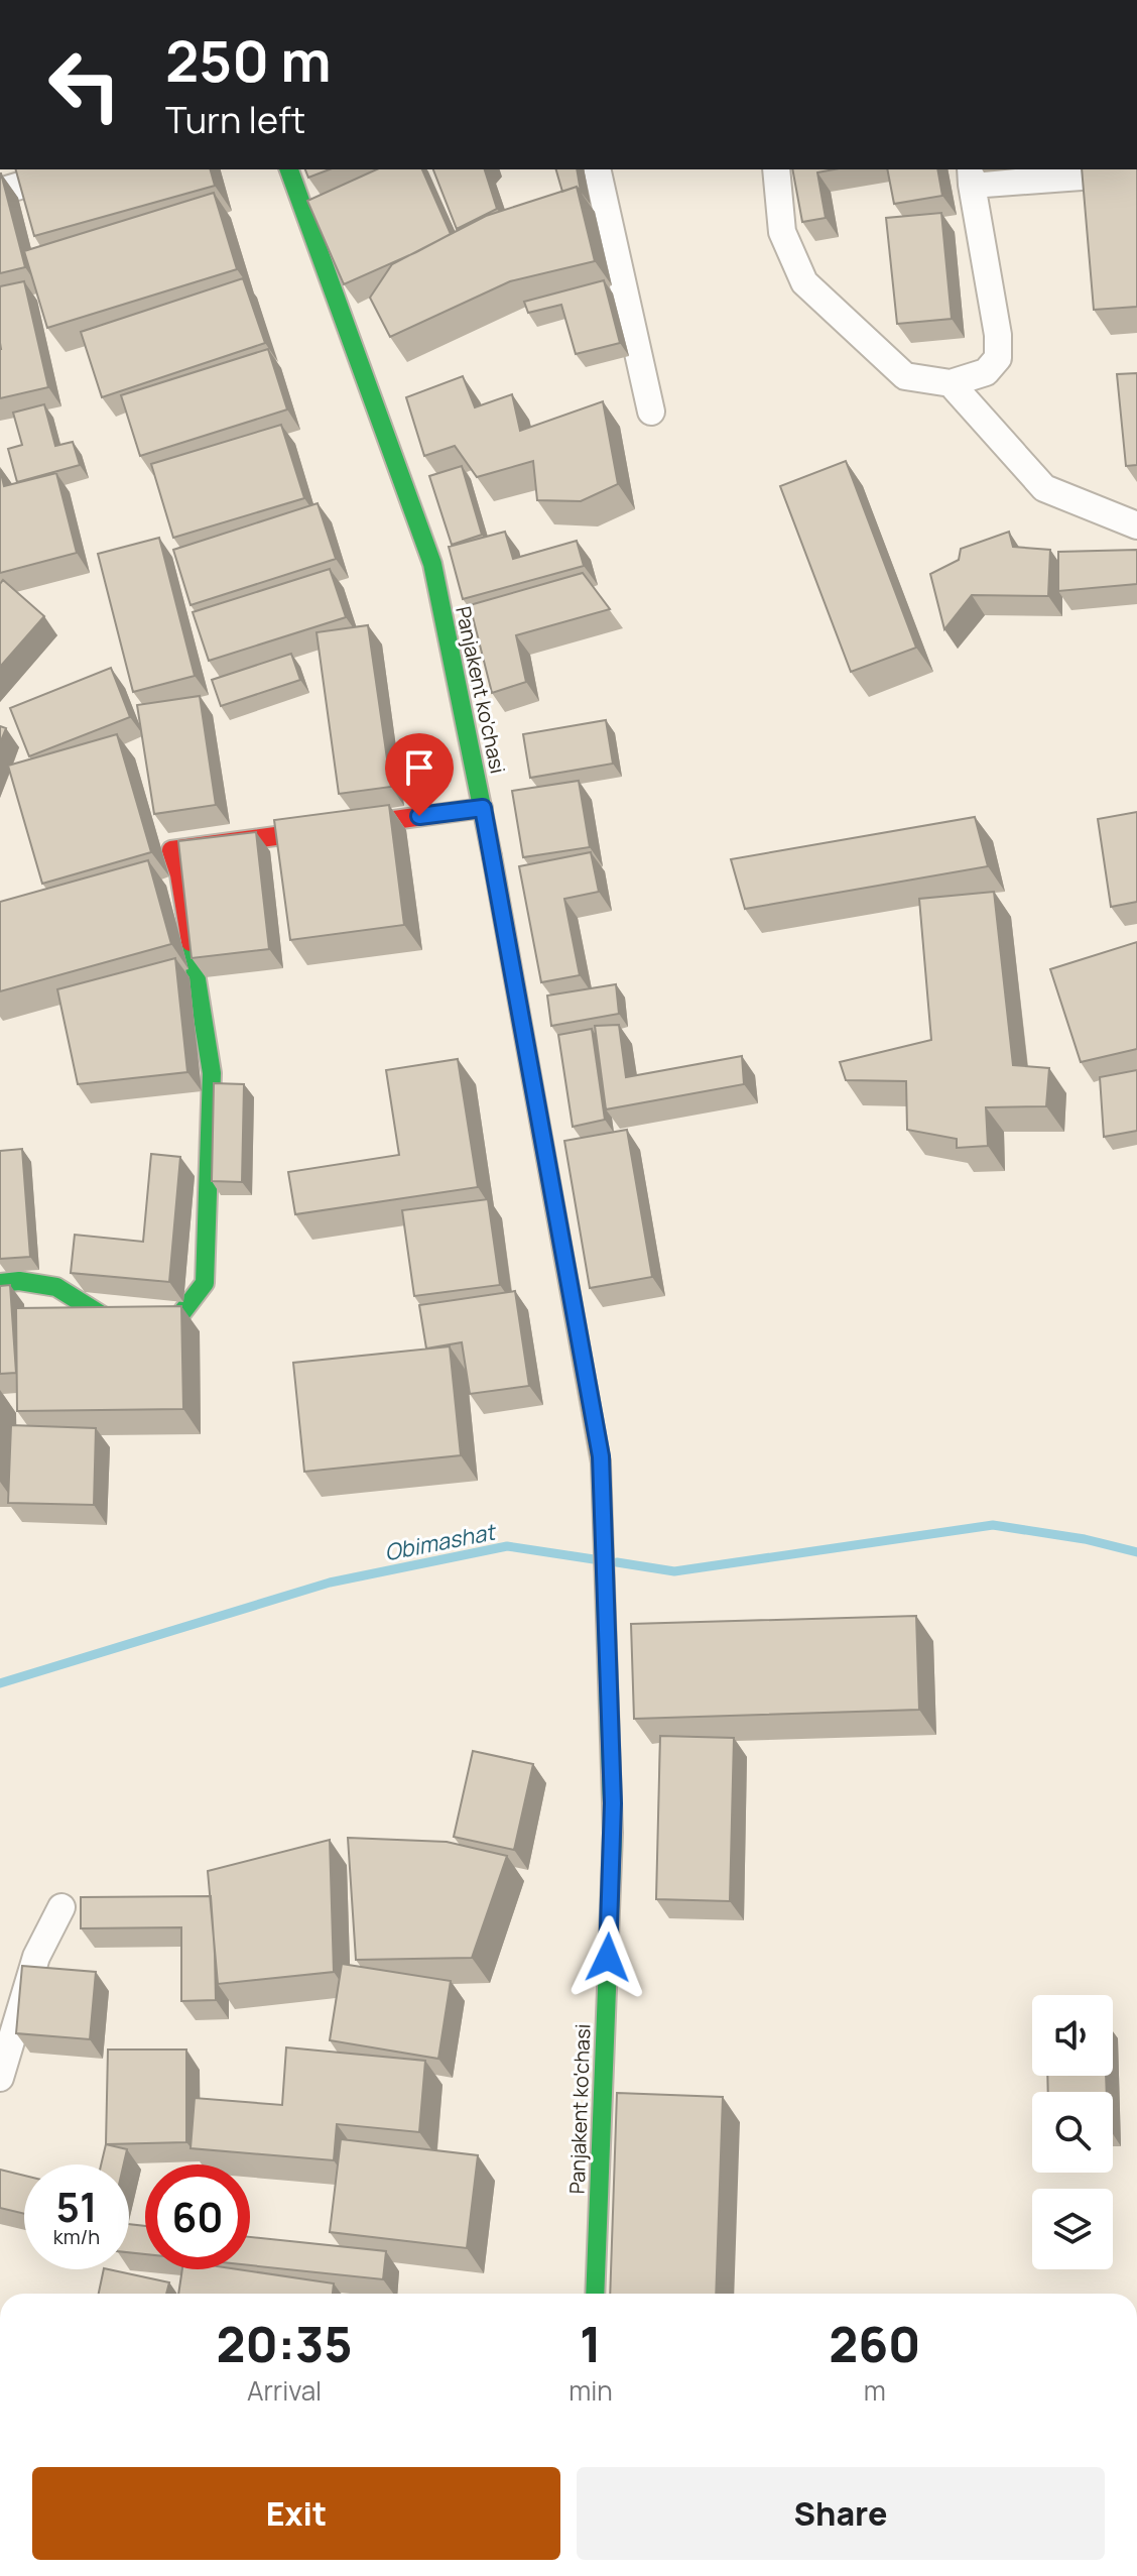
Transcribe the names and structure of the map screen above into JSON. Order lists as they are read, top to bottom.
{
  "streets": {
    "main road": ["Panjakent ko'chasi"]
  },
  "water": ["Obimashat"],
  "page": {
    "turn": ["250 m", "Turn left"],
    "speed": "51 km/h",
    "limit": "60",
    "eta": [
      "20:35",
      "Arrival",
      "1",
      "min",
      "260",
      "m"
    ],
    "buttons": ["Exit", "Share"]
  }
}
